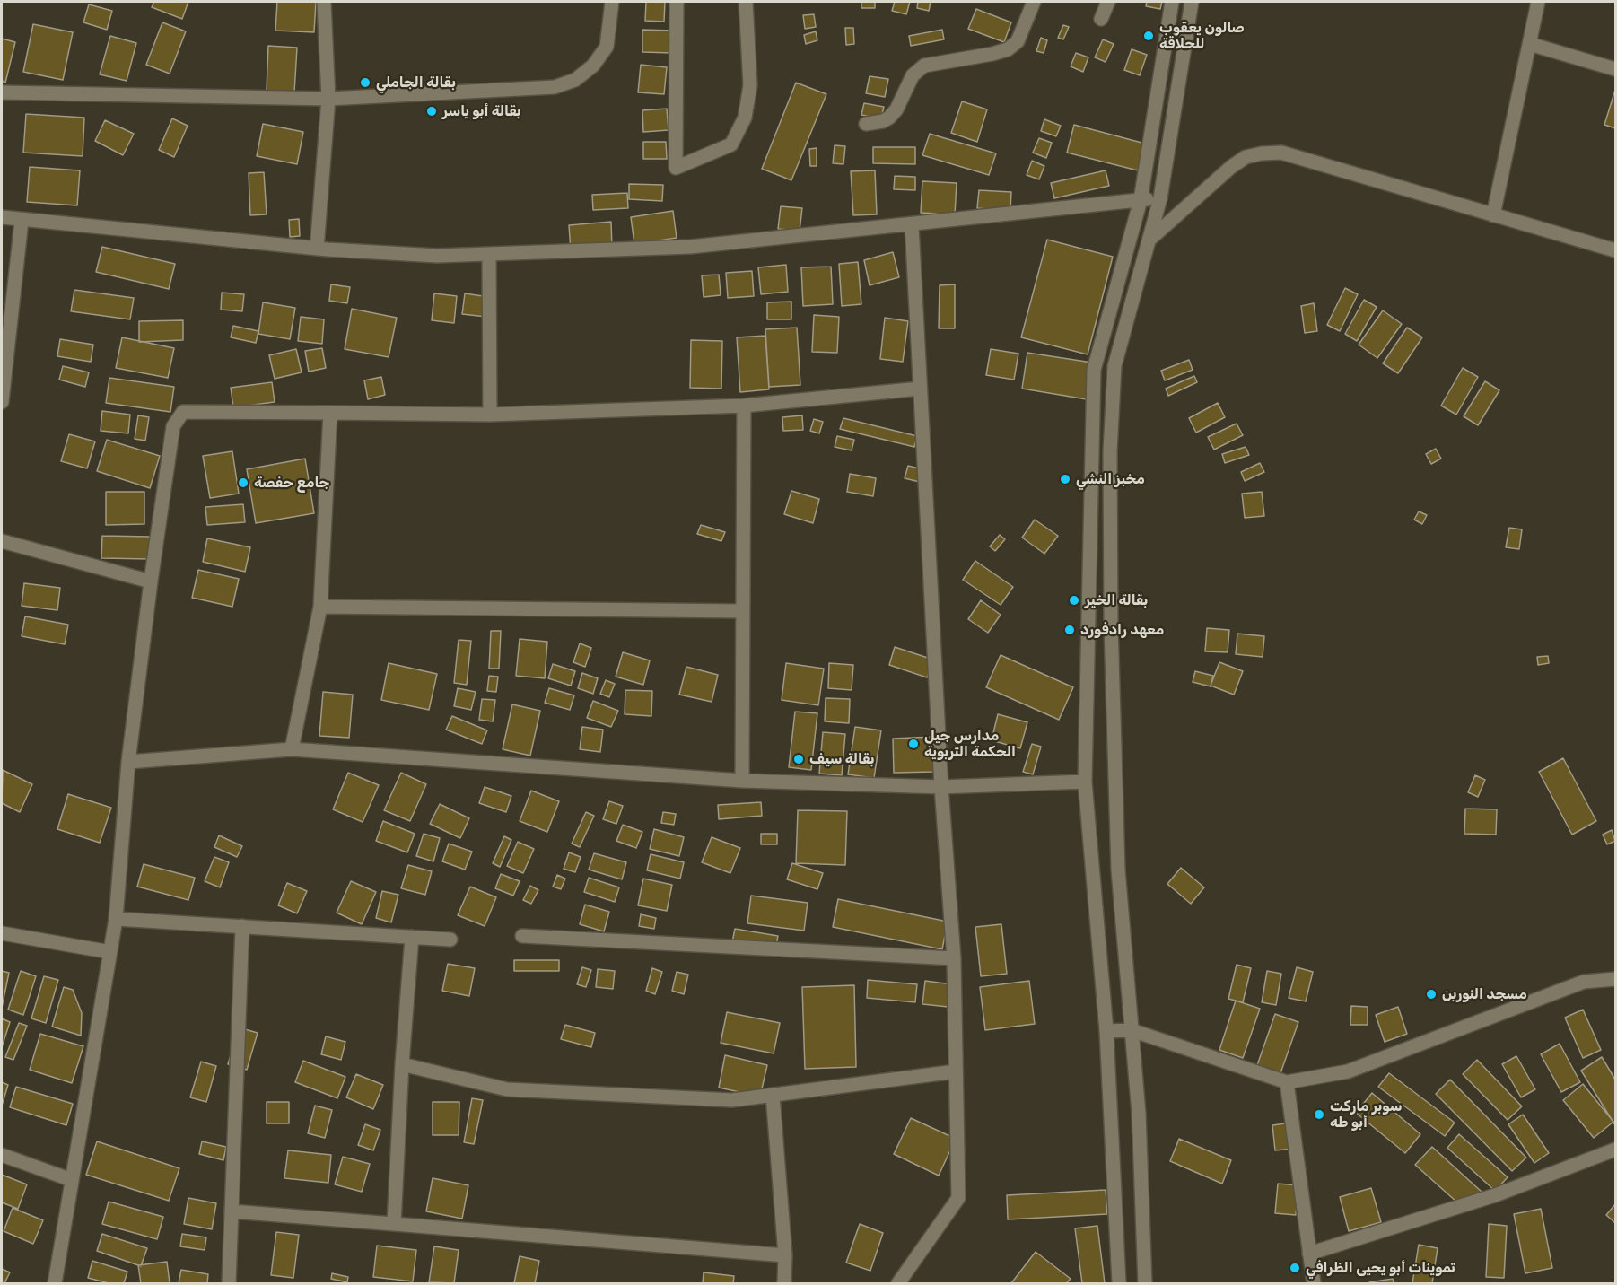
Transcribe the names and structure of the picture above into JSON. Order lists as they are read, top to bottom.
{
  "places": [
    "صالون يعقوب للحلاقة",
    "بقالة الجاملي",
    "بقالة أبو ياسر",
    "مخبز النشي",
    "جامع حفصة",
    "بقالة الخير",
    "معهد رادفورد",
    "مدارس جيل الحكمة التربوية",
    "بقالة سيف",
    "مسجد النورين",
    "سوبر ماركت أبو طه",
    "تموينات أبو يحيى الظرافي"
  ]
}
